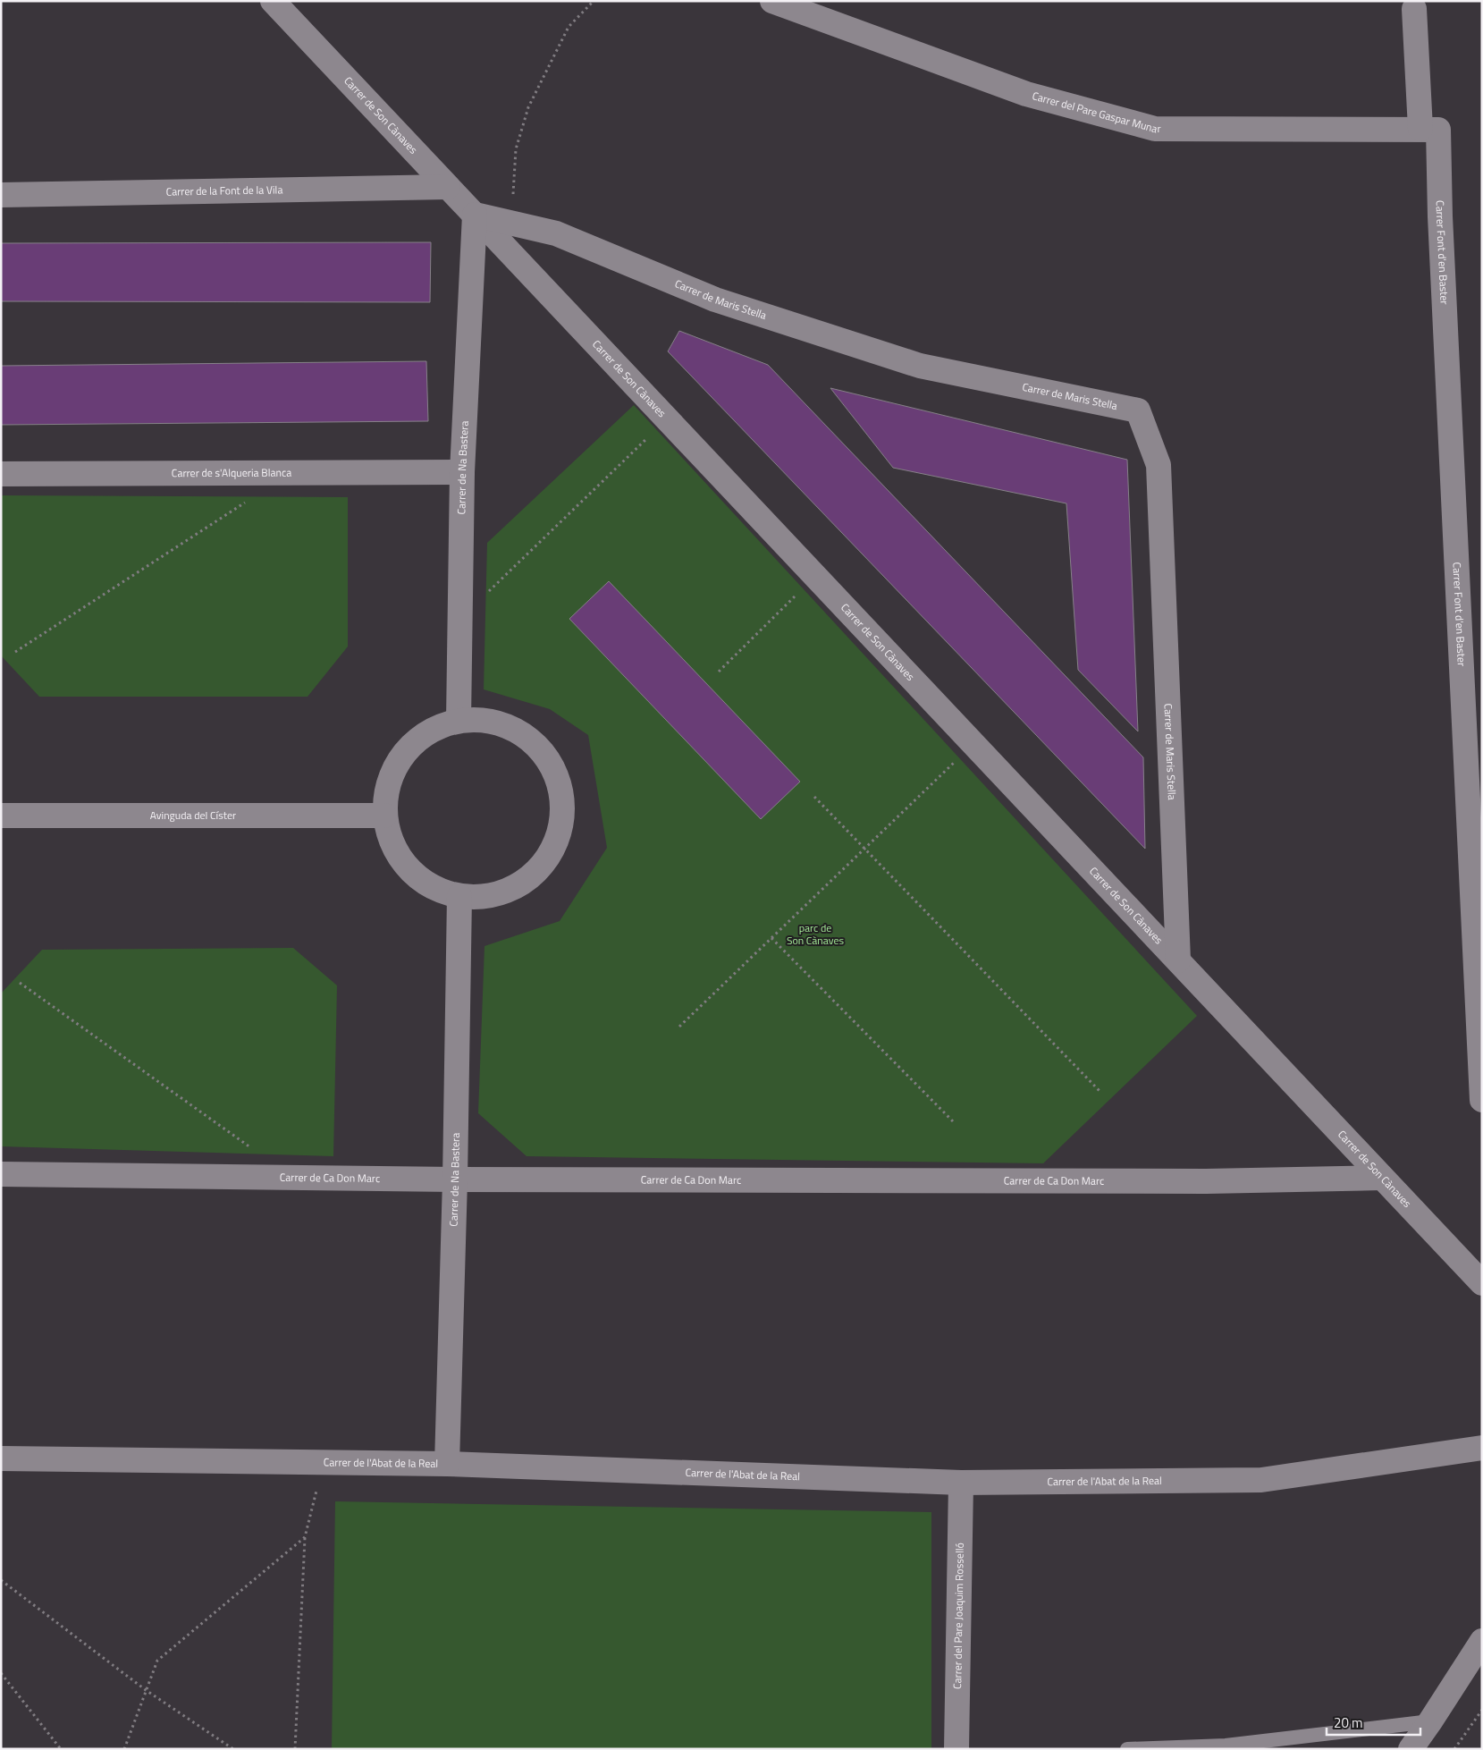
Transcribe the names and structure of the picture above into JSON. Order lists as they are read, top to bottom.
{
  "streets": {
    "street": [
      "Carrer del Pare Gaspar Munar",
      "Carrer de Son Cànaves",
      "Carrer de la Font de la Vila",
      "Carrer Font d'en Baster",
      "Carrer de Maris Stella",
      "Carrer de Na Bastera",
      "Carrer de s'Alqueria Blanca",
      "Avinguda del Císter",
      "Carrer de Ca Don Marc",
      "Carrer de l'Abat de la Real",
      "Carrer del Pare Joaquim Rosselló"
    ]
  },
  "crossings": [
    ["Carrer del Pare Gaspar Munar", "Carrer Font d'en Baster"],
    ["Carrer de Son Cànaves", "Carrer de la Font de la Vila"],
    ["Carrer de Son Cànaves", "Carrer de Maris Stella"],
    ["Carrer de Son Cànaves", "Carrer de Na Bastera"],
    ["Carrer de Son Cànaves", "Carrer de Ca Don Marc"],
    ["Carrer de Maris Stella", "Carrer de Na Bastera"],
    ["Carrer de Na Bastera", "Carrer de s'Alqueria Blanca"],
    ["Carrer de Na Bastera", "Carrer de Ca Don Marc"],
    ["Carrer de Na Bastera", "Carrer de l'Abat de la Real"],
    ["Carrer de l'Abat de la Real", "Carrer del Pare Joaquim Rosselló"]
  ],
  "parks": ["parc de Son Cànaves"],
  "scale_bar": "20 m"
}
